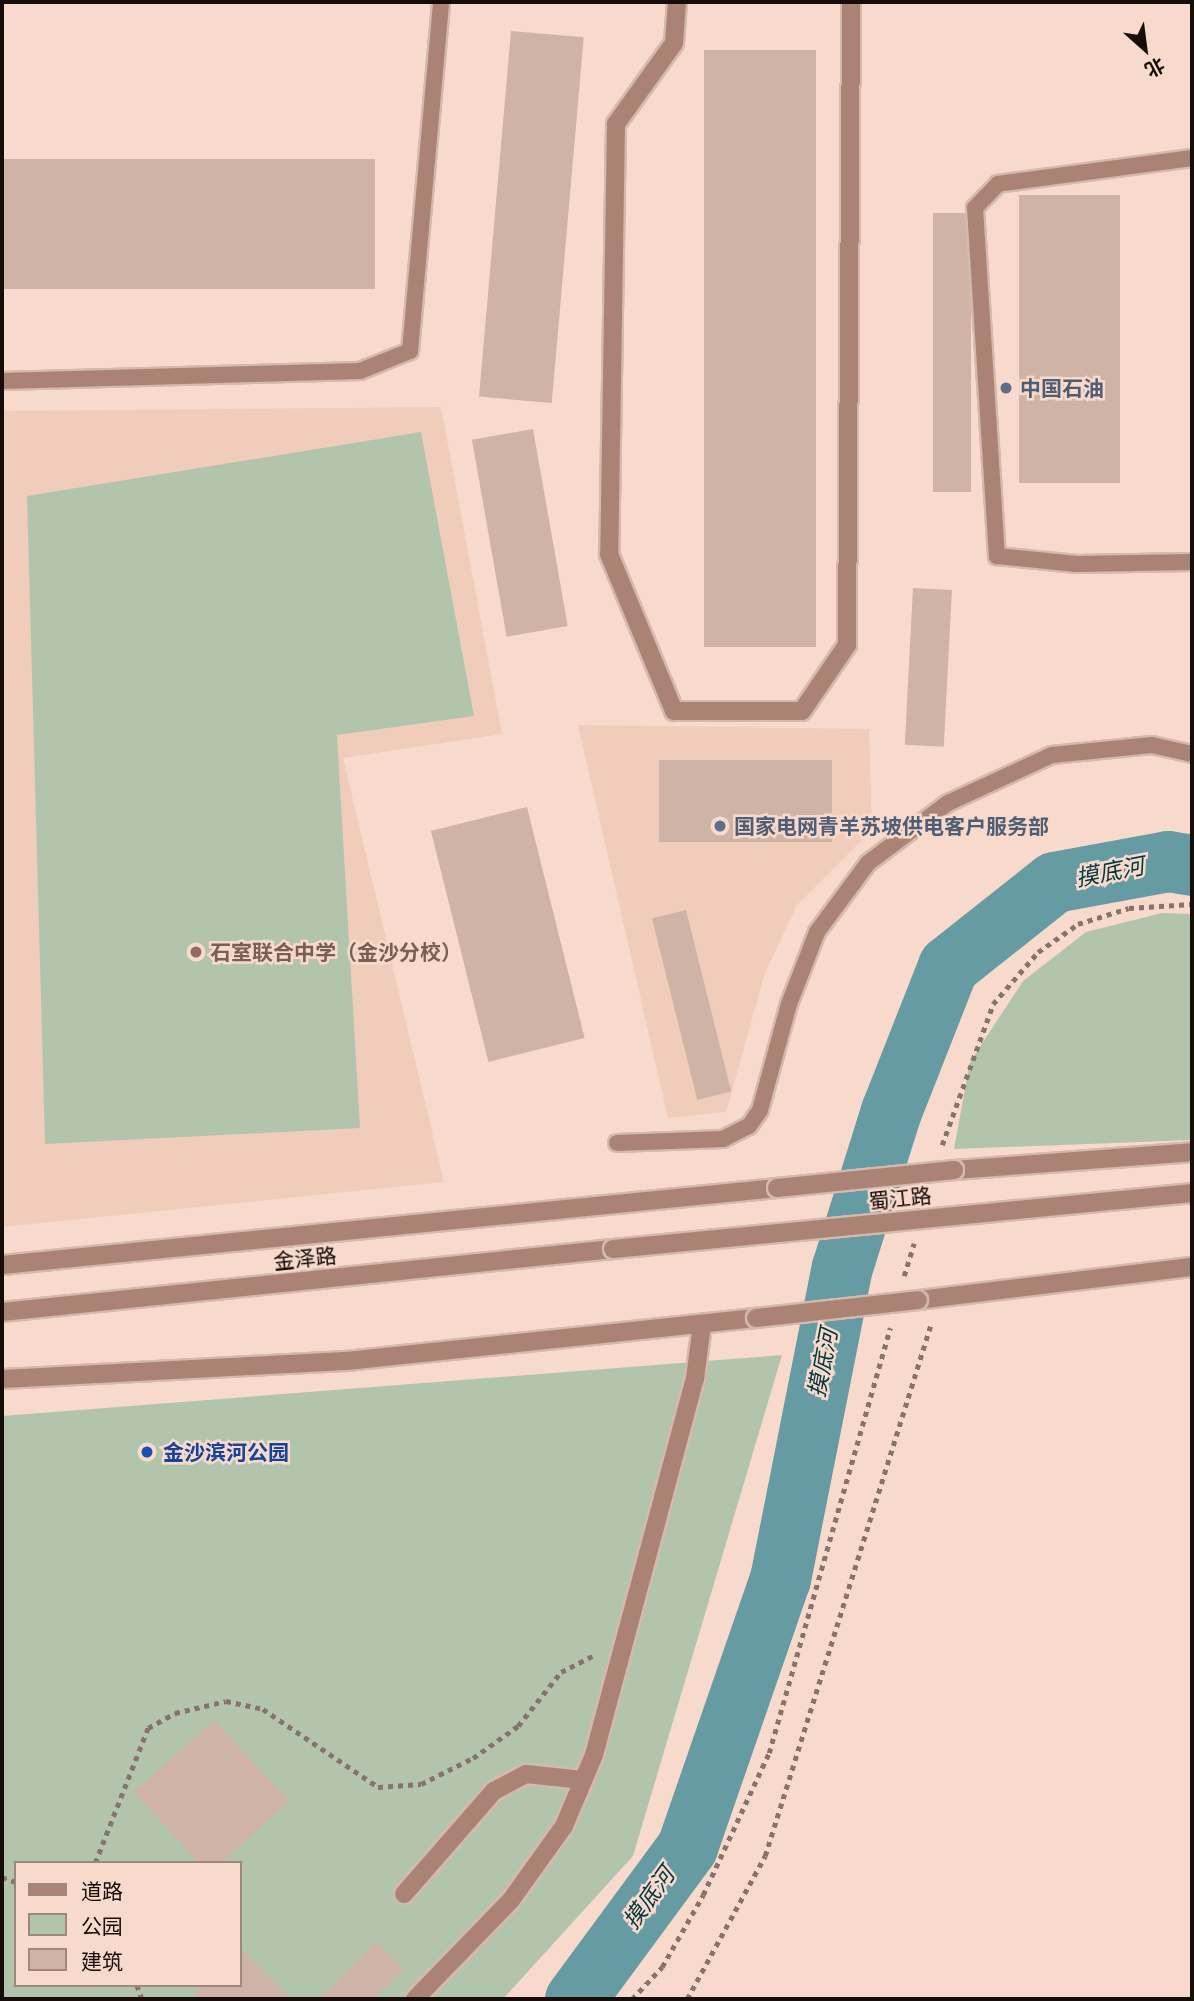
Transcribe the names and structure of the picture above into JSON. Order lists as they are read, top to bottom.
{
  "streets": {
    "street": ["蜀江路", "金泽路"]
  },
  "crossings": [
    ["蜀江路", "金泽路"]
  ],
  "water": ["摸底河"],
  "places": [
    "中国石油",
    "国家电网青羊苏坡供电客户服务部",
    "石室联合中学（金沙分校）",
    "金沙滨河公园"
  ],
  "legend": ["道路", "公园", "建筑"],
  "north": "bottom right"
}
